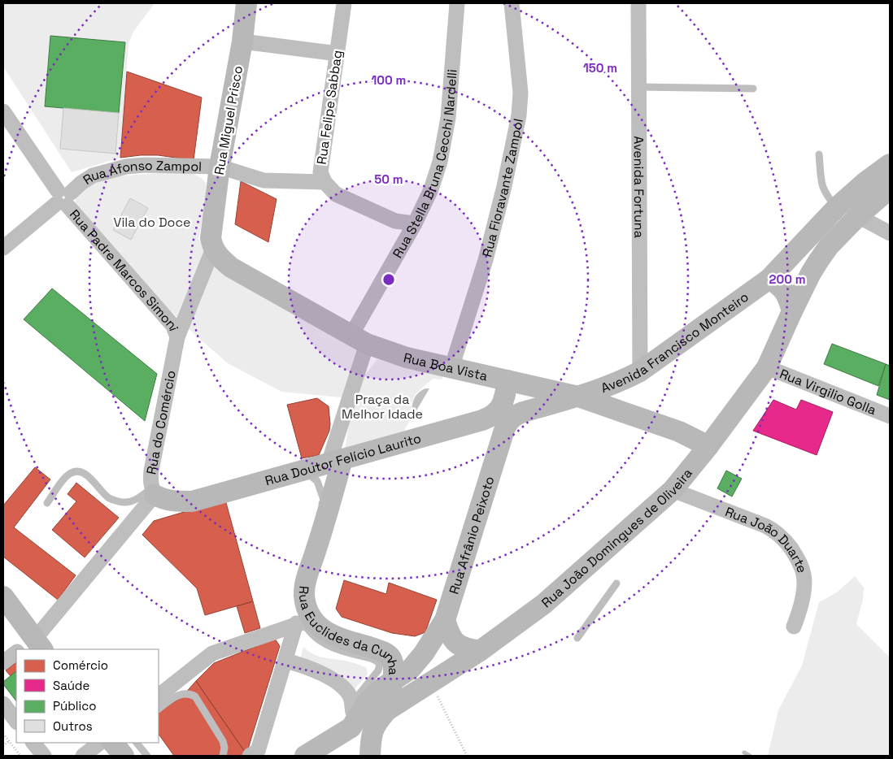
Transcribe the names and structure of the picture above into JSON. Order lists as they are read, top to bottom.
{
  "streets": {
    "main road": [
      "Rua Miguel Prisco",
      "Avenida Francisco Monteiro",
      "Rua Boa Vista",
      "Rua Doutor Felício Laurito",
      "Rua Afrânio Peixoto",
      "Rua João Domingues de Oliveira",
      "Rua Euclides da Cunha"
    ],
    "street": [
      "Rua Felipe Sabbag",
      "Rua Stella Bruna Cecchi Nardelli",
      "Rua Afonso Zampol",
      "Avenida Fortuna",
      "Rua Fioravante Zampol",
      "Rua Padre Marcos Simoni",
      "Rua Virgilio Golla",
      "Rua do Comércio",
      "Rua João Duarte"
    ]
  },
  "crossings": [
    ["Rua Felipe Sabbag", "Rua Stella Bruna Cecchi Nardelli"],
    ["Rua Felipe Sabbag", "Rua Afonso Zampol"],
    ["Rua Miguel Prisco", "Rua Afonso Zampol"],
    ["Rua Miguel Prisco", "Rua Boa Vista"],
    ["Rua Miguel Prisco", "Rua do Comércio"],
    ["Rua Stella Bruna Cecchi Nardelli", "Rua Boa Vista"],
    ["Rua Stella Bruna Cecchi Nardelli", "Rua Doutor Felício Laurito"],
    ["Rua Stella Bruna Cecchi Nardelli", "Rua Euclides da Cunha"],
    ["Rua Afonso Zampol", "Rua Padre Marcos Simoni"],
    ["Avenida Fortuna", "Avenida Francisco Monteiro"],
    ["Rua Fioravante Zampol", "Rua Boa Vista"],
    ["Rua Padre Marcos Simoni", "Rua do Comércio"],
    ["Avenida Francisco Monteiro", "Rua Boa Vista"],
    ["Avenida Francisco Monteiro", "Rua Afrânio Peixoto"],
    ["Rua Boa Vista", "Rua do Comércio"],
    ["Rua Boa Vista", "Rua Doutor Felício Laurito"],
    ["Rua Boa Vista", "Rua Afrânio Peixoto"],
    ["Rua Boa Vista", "Rua João Domingues de Oliveira"],
    ["Rua Virgilio Golla", "Rua João Domingues de Oliveira"],
    ["Rua do Comércio", "Rua Doutor Felício Laurito"],
    ["Rua Doutor Felício Laurito", "Rua Euclides da Cunha"],
    ["Rua João Domingues de Oliveira", "Rua João Duarte"],
    ["Rua João Domingues de Oliveira", "Rua Euclides da Cunha"]
  ],
  "parks": ["Vila do Doce", "Praça da Melhor Idade"],
  "legend": [
    "Comércio",
    "Saúde",
    "Público",
    "Outros"
  ],
  "rings": [
    "150 m",
    "100 m",
    "50 m",
    "200 m"
  ]
}
